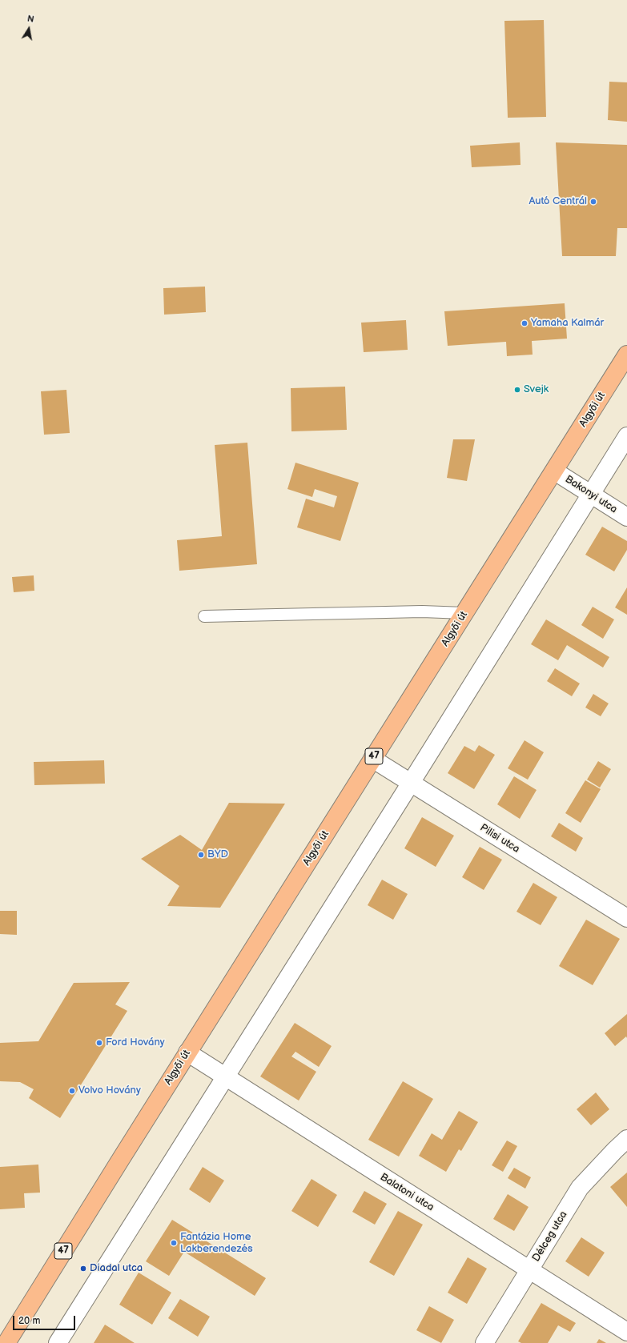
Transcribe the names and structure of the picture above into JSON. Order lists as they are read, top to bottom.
{
  "streets": {
    "main road": ["Algyői út", "47"],
    "street": [
      "Bakonyi utca",
      "Pilisi utca",
      "Balatoni utca",
      "Délceg utca"
    ]
  },
  "crossings": [
    ["Algyői út", "Bakonyi utca"],
    ["Algyői út", "Pilisi utca"],
    ["Algyői út", "Balatoni utca"],
    ["Balatoni utca", "Délceg utca"]
  ],
  "places": [
    "Autó Centrál",
    "Yamaha Kalmár",
    "Svejk",
    "BYD",
    "Ford Hovány",
    "Volvo Hovány",
    "Fantázia Home Lakberendezés",
    "Diadal utca"
  ],
  "scale_bar": "20 m",
  "north": "top"
}
